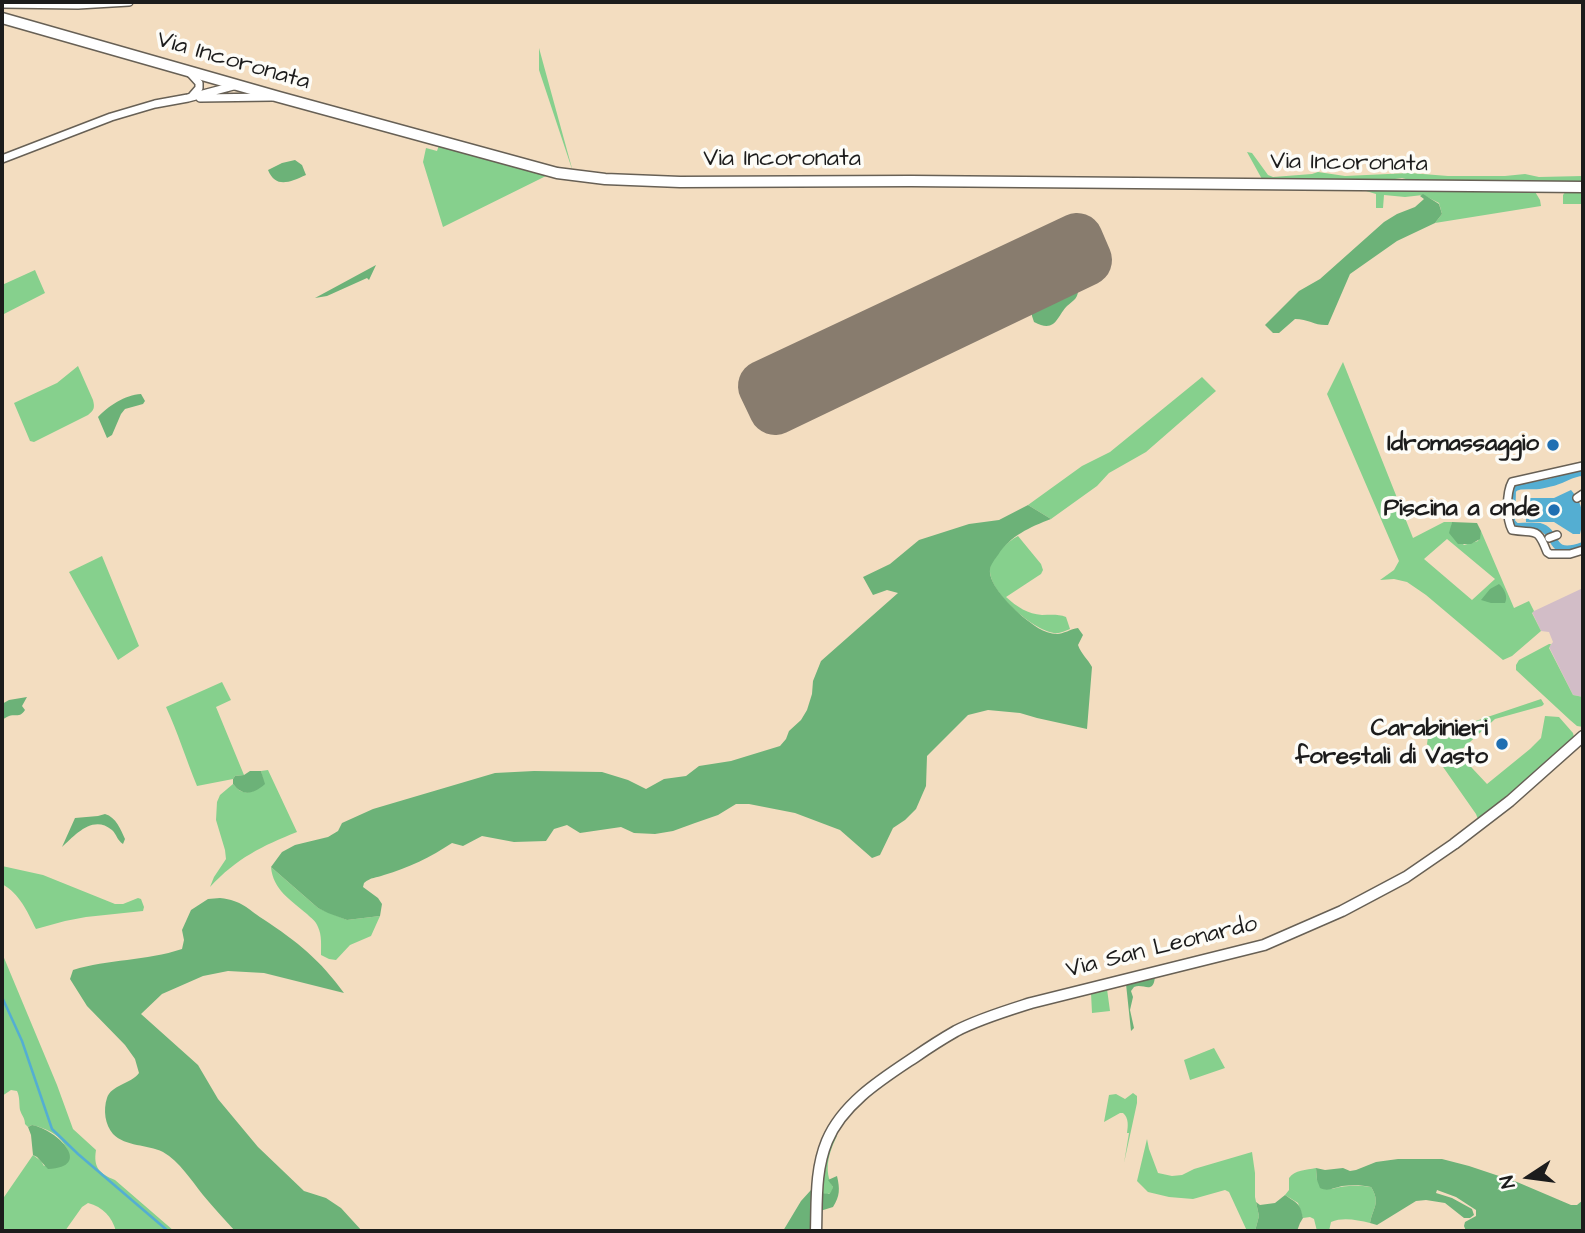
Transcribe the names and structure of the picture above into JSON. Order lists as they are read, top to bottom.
{
  "streets": {
    "main road": ["Via Incoronata", "Via San Leonardo"]
  },
  "places": ["Idromassaggio", "Piscina a onde", "Carabinieri forestali di Vasto"],
  "north": "left"
}
